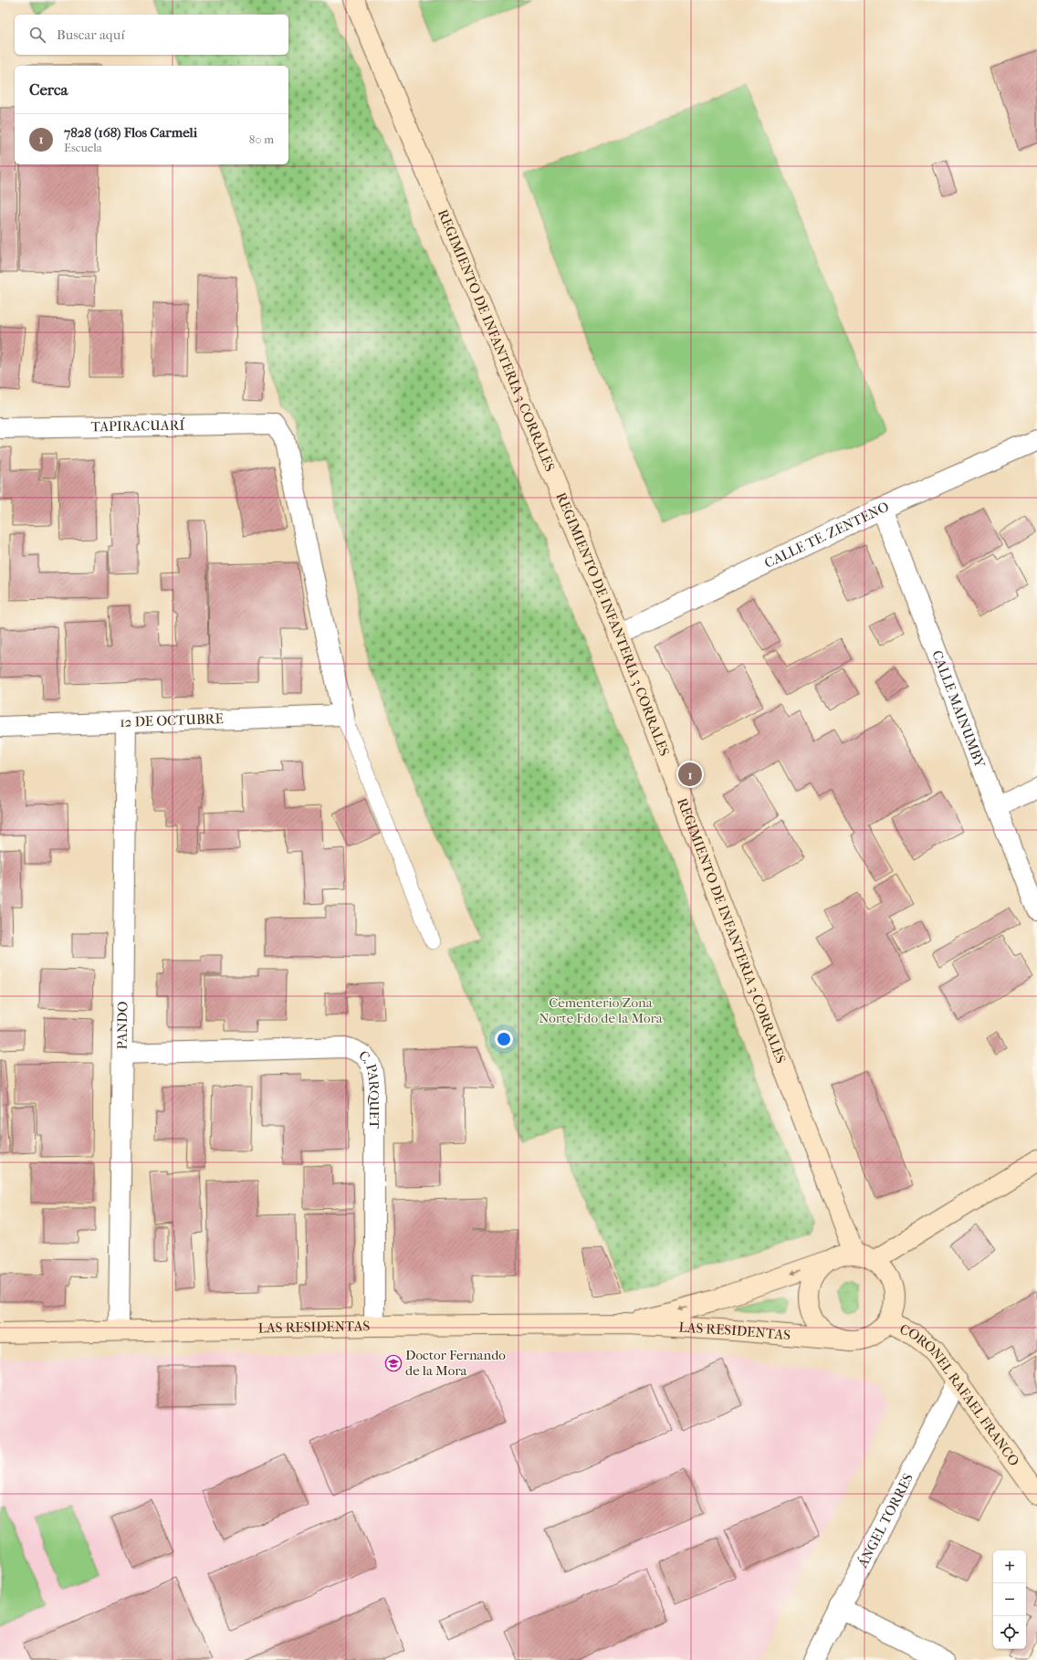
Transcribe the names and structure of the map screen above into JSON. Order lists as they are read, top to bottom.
{
  "streets": {
    "street": [
      "REGIMIENTO DE INFANTERIA 3 CORRALES",
      "TAPIRACUARÍ",
      "CALLE TE. ZENTENO",
      "CALLE MAINUMBY",
      "12 DE OCTUBRE",
      "PANDO",
      "C. PARQUET",
      "LAS RESIDENTAS",
      "CORONEL RAFAEL FRANCO",
      "ÁNGEL TORRES"
    ]
  },
  "crossings": [
    ["REGIMIENTO DE INFANTERIA 3 CORRALES", "CALLE TE. ZENTENO"],
    ["REGIMIENTO DE INFANTERIA 3 CORRALES", "LAS RESIDENTAS"],
    ["REGIMIENTO DE INFANTERIA 3 CORRALES", "CORONEL RAFAEL FRANCO"],
    ["TAPIRACUARÍ", "12 DE OCTUBRE"],
    ["CALLE TE. ZENTENO", "CALLE MAINUMBY"],
    ["12 DE OCTUBRE", "PANDO"],
    ["PANDO", "C. PARQUET"],
    ["PANDO", "LAS RESIDENTAS"],
    ["C. PARQUET", "LAS RESIDENTAS"],
    ["LAS RESIDENTAS", "CORONEL RAFAEL FRANCO"],
    ["CORONEL RAFAEL FRANCO", "ÁNGEL TORRES"]
  ],
  "parks": ["Cementerio Zona Norte Fdo de la Mora"],
  "places": {
    "school or university": ["Doctor Fernando de la Mora"]
  },
  "page": {
    "search": "Buscar aquí",
    "heading": "Cerca",
    "list": [
      {
        "mark": "1",
        "name": "7828 (168) Flos Carmeli",
        "note": "Escuela",
        "value": "80 m"
      }
    ],
    "pins": "1",
    "map_buttons": ["+", "−"]
  }
}
